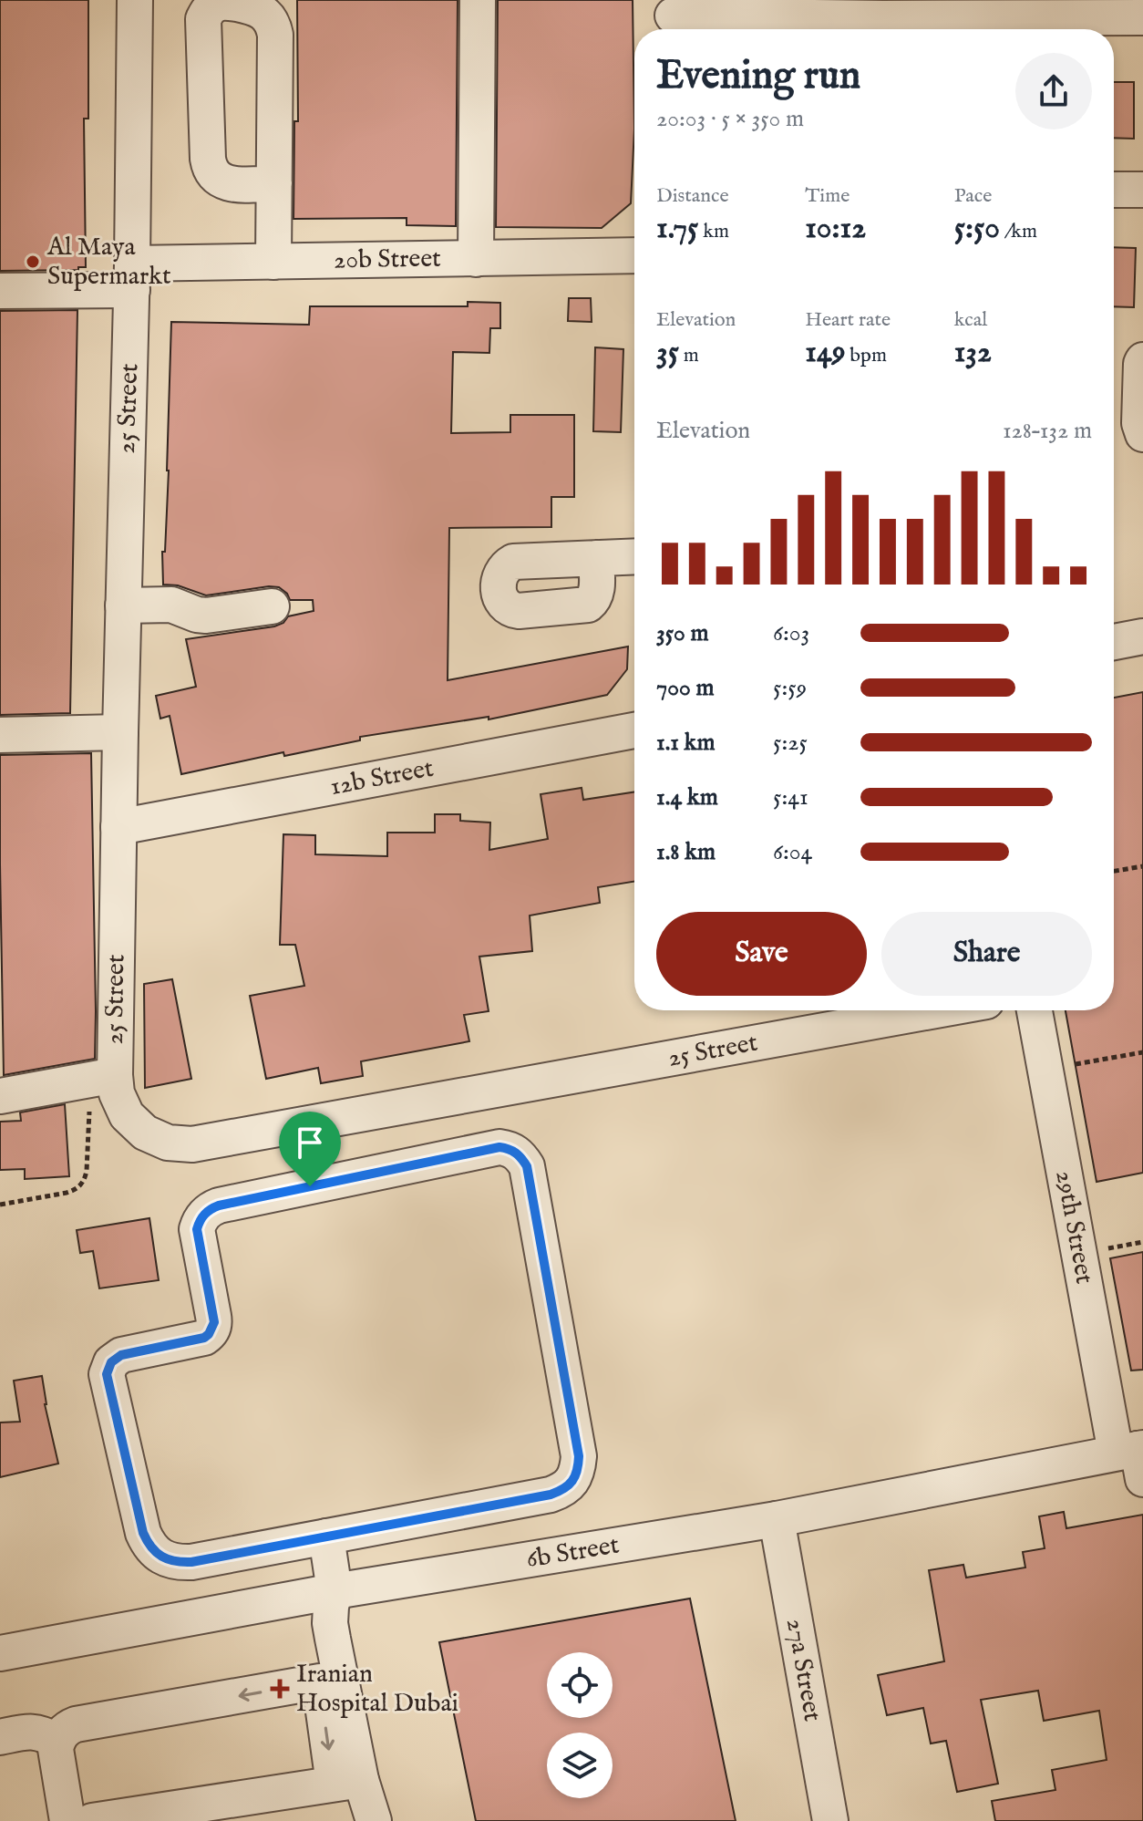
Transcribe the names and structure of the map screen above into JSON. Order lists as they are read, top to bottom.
{
  "streets": {
    "street": [
      "20b Street",
      "25 Street",
      "12b Street",
      "29th Street",
      "6b Street",
      "27a Street"
    ]
  },
  "crossings": [
    ["20b Street", "25 Street"],
    ["25 Street", "12b Street"],
    ["29th Street", "6b Street"],
    ["6b Street", "27a Street"]
  ],
  "places": {
    "other": ["Al Maya Supermarkt"],
    "health": ["Iranian Hospital Dubai"]
  },
  "page": {
    "heading": ["Evening run", "20:03 · 5 × 350 m"],
    "stats": [
      ["Distance", "1.75 km"],
      ["Time", "10:12"],
      ["Pace", "5:50 /km"],
      ["Elevation", "35 m"],
      ["Heart rate", "149 bpm"],
      ["kcal", "132"]
    ],
    "chart": ["Elevation", "128–132 m"],
    "list": [
      {
        "name": "350 m",
        "note": "6:03"
      },
      {
        "name": "700 m",
        "note": "5:59"
      },
      {
        "name": "1.1 km",
        "note": "5:25"
      },
      {
        "name": "1.4 km",
        "note": "5:41"
      },
      {
        "name": "1.8 km",
        "note": "6:04"
      }
    ],
    "buttons": ["Save", "Share"]
  }
}
